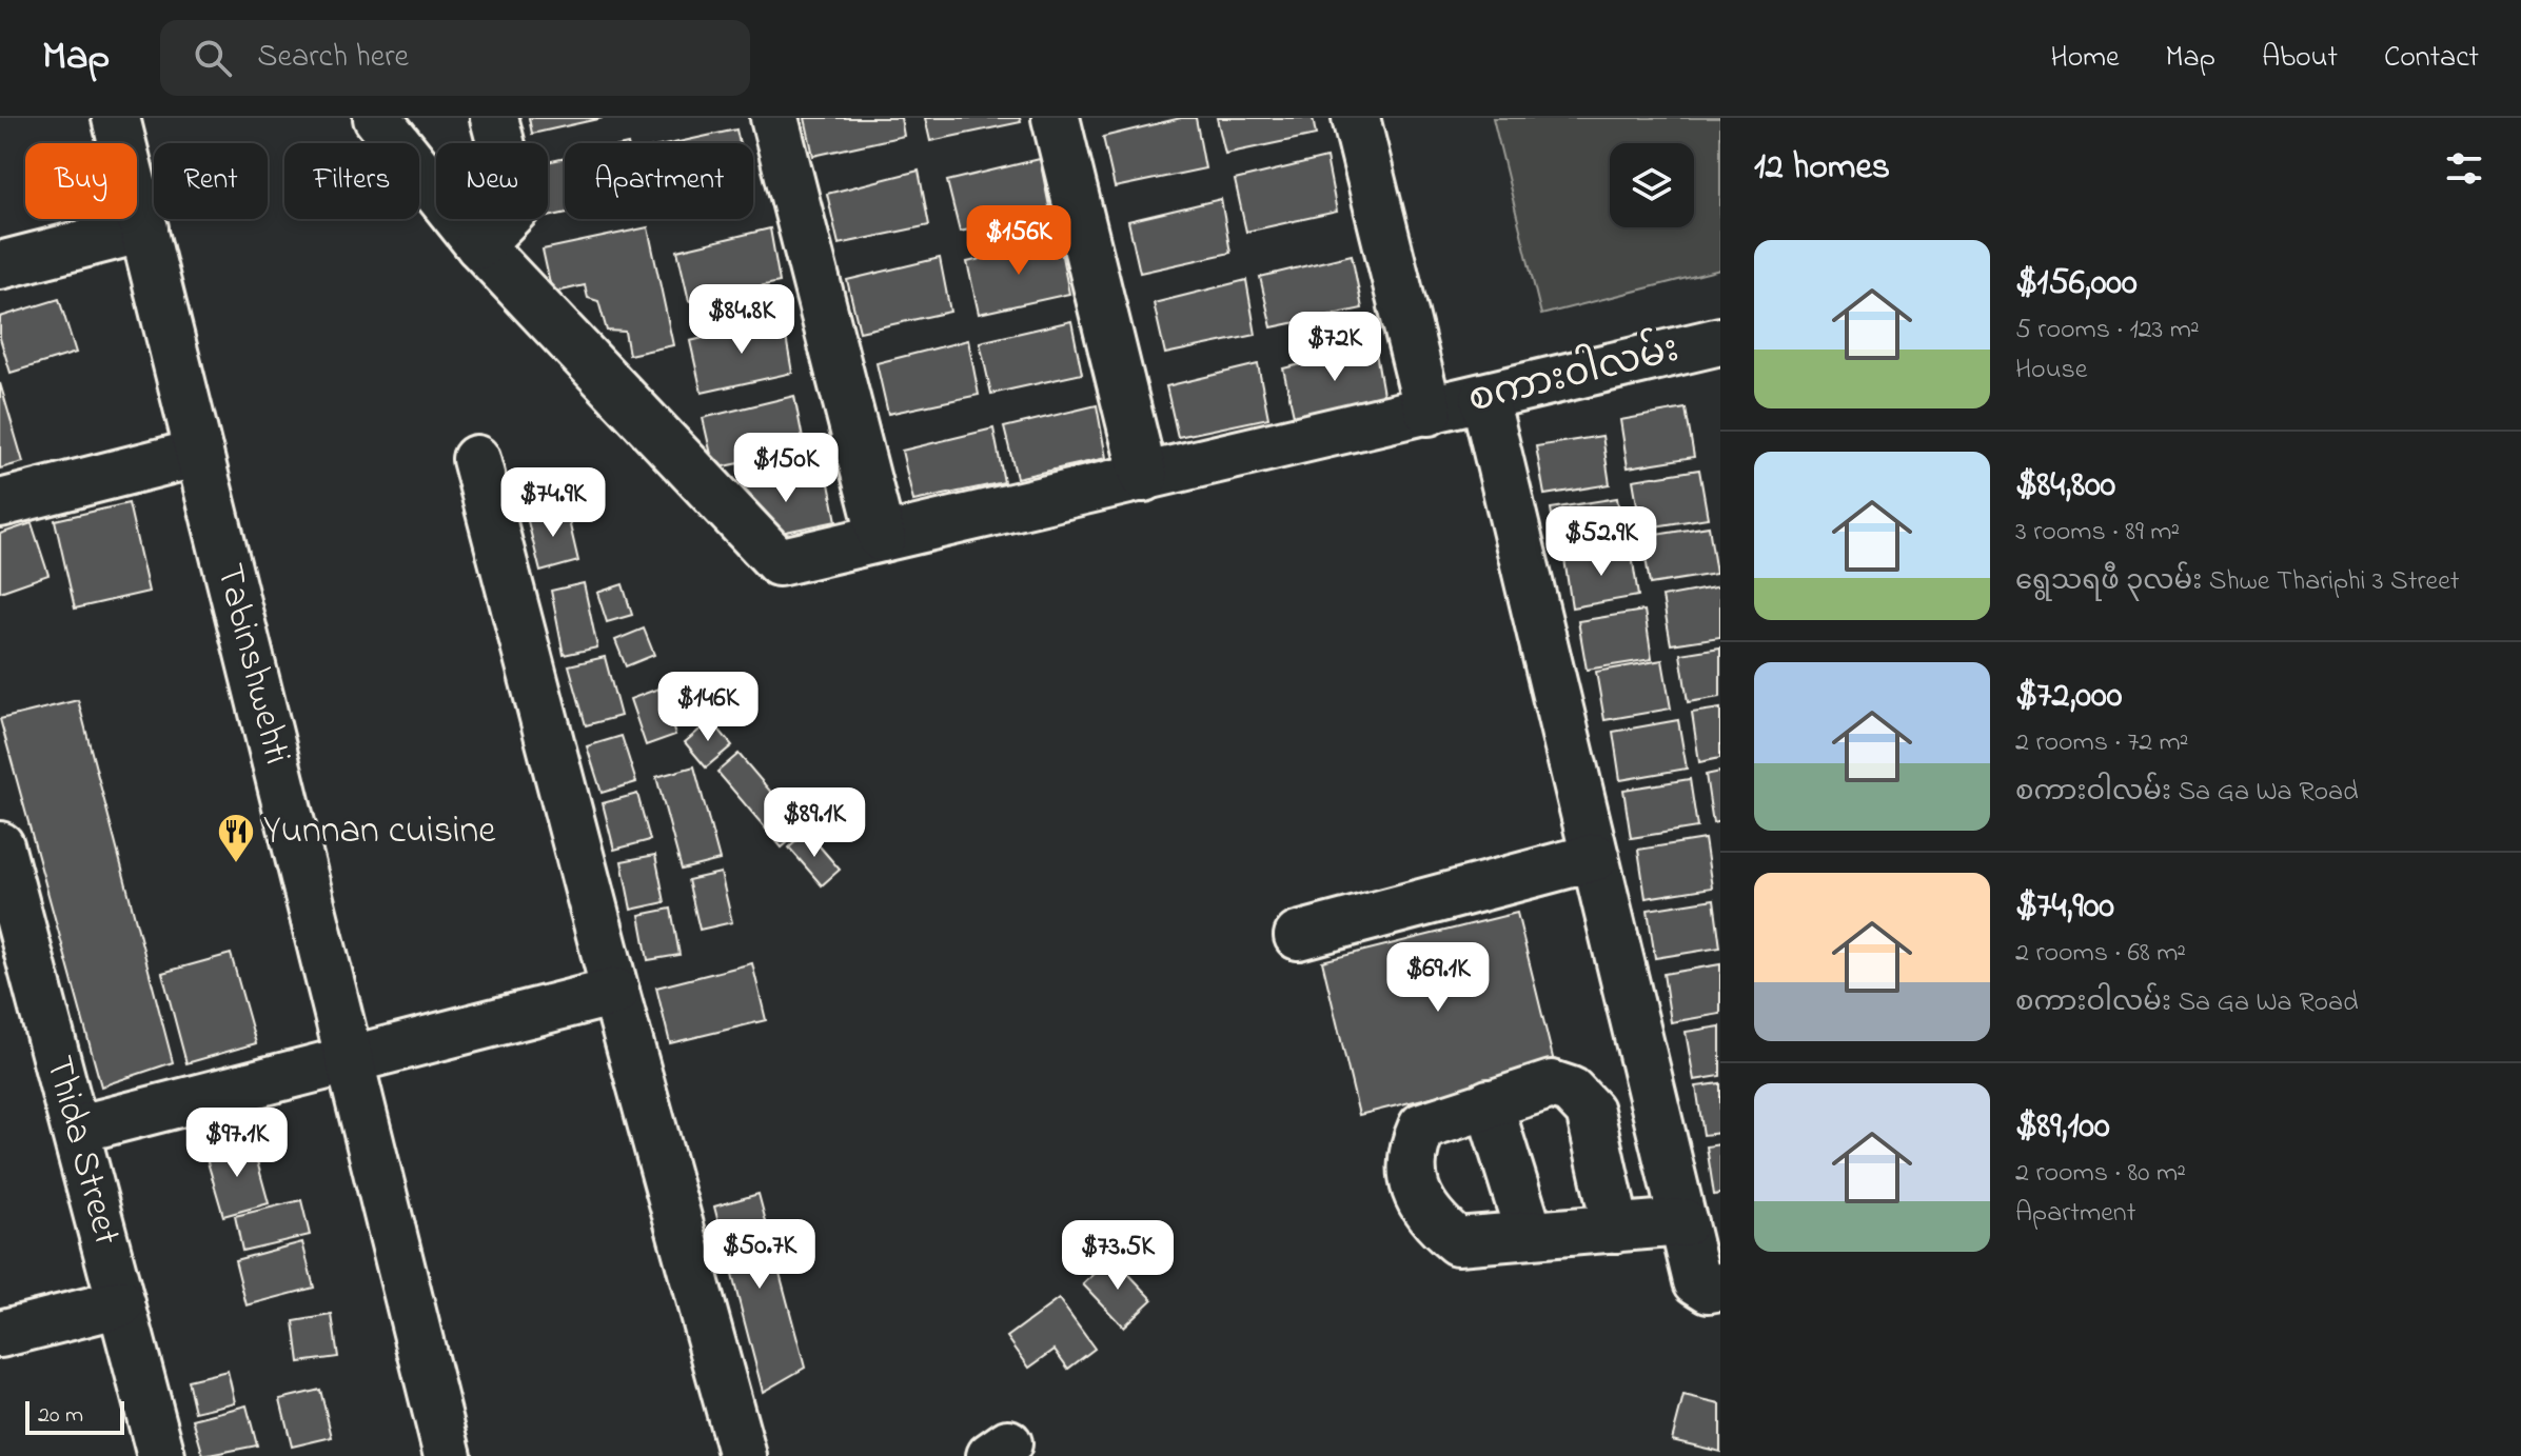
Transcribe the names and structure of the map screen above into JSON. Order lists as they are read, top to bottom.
{
  "streets": {
    "street": ["စကား၀ါလမ်း", "Tabinshwehti", "Thida Street"]
  },
  "places": {
    "restaurant": ["Yunnan cuisine"]
  },
  "scale_bar": "20 m",
  "page": {
    "header": "Map",
    "search": "Search here",
    "nav": [
      "Home",
      "Map",
      "About",
      "Contact"
    ],
    "heading": "12 homes",
    "chip": [
      "Buy",
      "Rent",
      "Filters",
      "New",
      "Apartment"
    ],
    "price": [
      "$156K",
      "$84.8K",
      "$72K",
      "$150K",
      "$74.9K",
      "$52.9K",
      "$146K",
      "$89.1K",
      "$69.1K",
      "$97.1K",
      "$50.7K",
      "$73.5K"
    ],
    "list": [
      {
        "name": "$156,000",
        "note": "5 rooms · 123 m² · House"
      },
      {
        "name": "$84,800",
        "note": "3 rooms · 89 m² · ရွေသရဖီ ၃လမ်း Shwe Thariphi 3 Street"
      },
      {
        "name": "$72,000",
        "note": "2 rooms · 72 m² · စကားဝါလမ်း Sa Ga Wa Road"
      },
      {
        "name": "$74,900",
        "note": "2 rooms · 68 m² · စကားဝါလမ်း Sa Ga Wa Road"
      },
      {
        "name": "$89,100",
        "note": "2 rooms · 80 m² · Apartment"
      }
    ],
    "scale": "20 m"
  }
}
